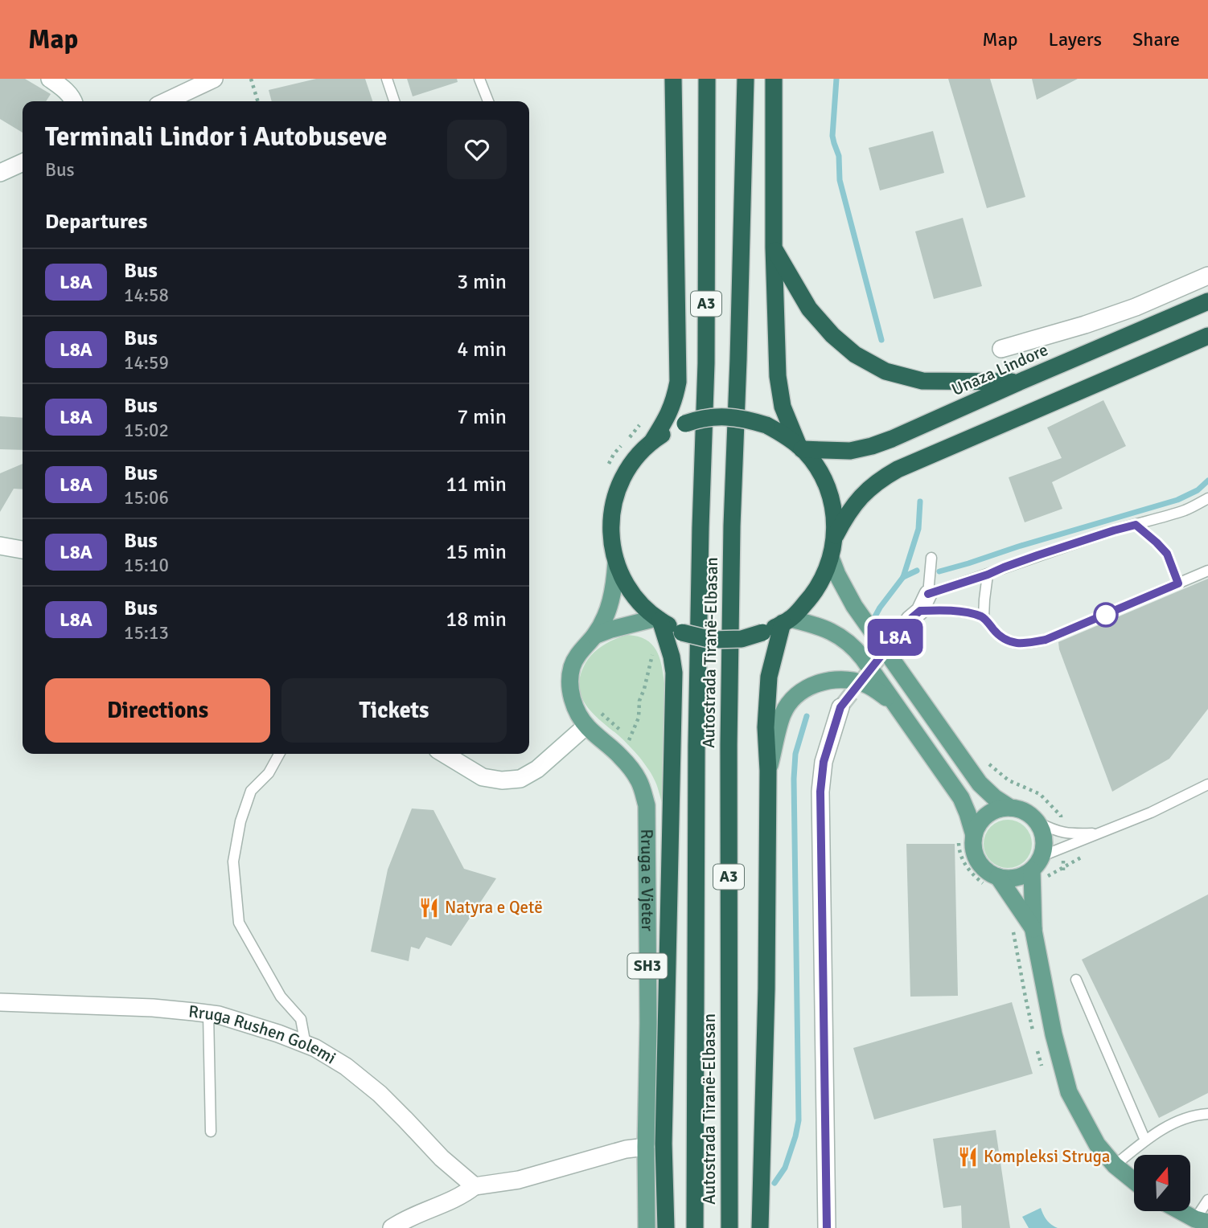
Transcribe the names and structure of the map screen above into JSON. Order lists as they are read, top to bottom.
{
  "streets": {
    "highway": ["A3", "Unaza Lindore", "Autostrada Tiranë-Elbasan"],
    "main road": ["Rruga e Vjeter", "SH3"],
    "street": ["Rruga Rushen Golemi"]
  },
  "places": {
    "restaurant": ["Natyra e Qetë", "Kompleksi Struga"]
  },
  "lines": ["bus line L8A"],
  "north": "top",
  "page": {
    "header": "Map",
    "nav": ["Map", "Layers", "Share"],
    "on_map": "L8A",
    "heading": [
      ["Terminali Lindor i Autobuseve", "Bus"],
      "Departures"
    ],
    "list": [
      {
        "mark": "L8A",
        "name": "Bus",
        "note": "14:58",
        "value": "3 min"
      },
      {
        "mark": "L8A",
        "name": "Bus",
        "note": "14:59",
        "value": "4 min"
      },
      {
        "mark": "L8A",
        "name": "Bus",
        "note": "15:02",
        "value": "7 min"
      },
      {
        "mark": "L8A",
        "name": "Bus",
        "note": "15:06",
        "value": "11 min"
      },
      {
        "mark": "L8A",
        "name": "Bus",
        "note": "15:10",
        "value": "15 min"
      },
      {
        "mark": "L8A",
        "name": "Bus",
        "note": "15:13",
        "value": "18 min"
      }
    ],
    "buttons": ["Directions", "Tickets"]
  }
}
